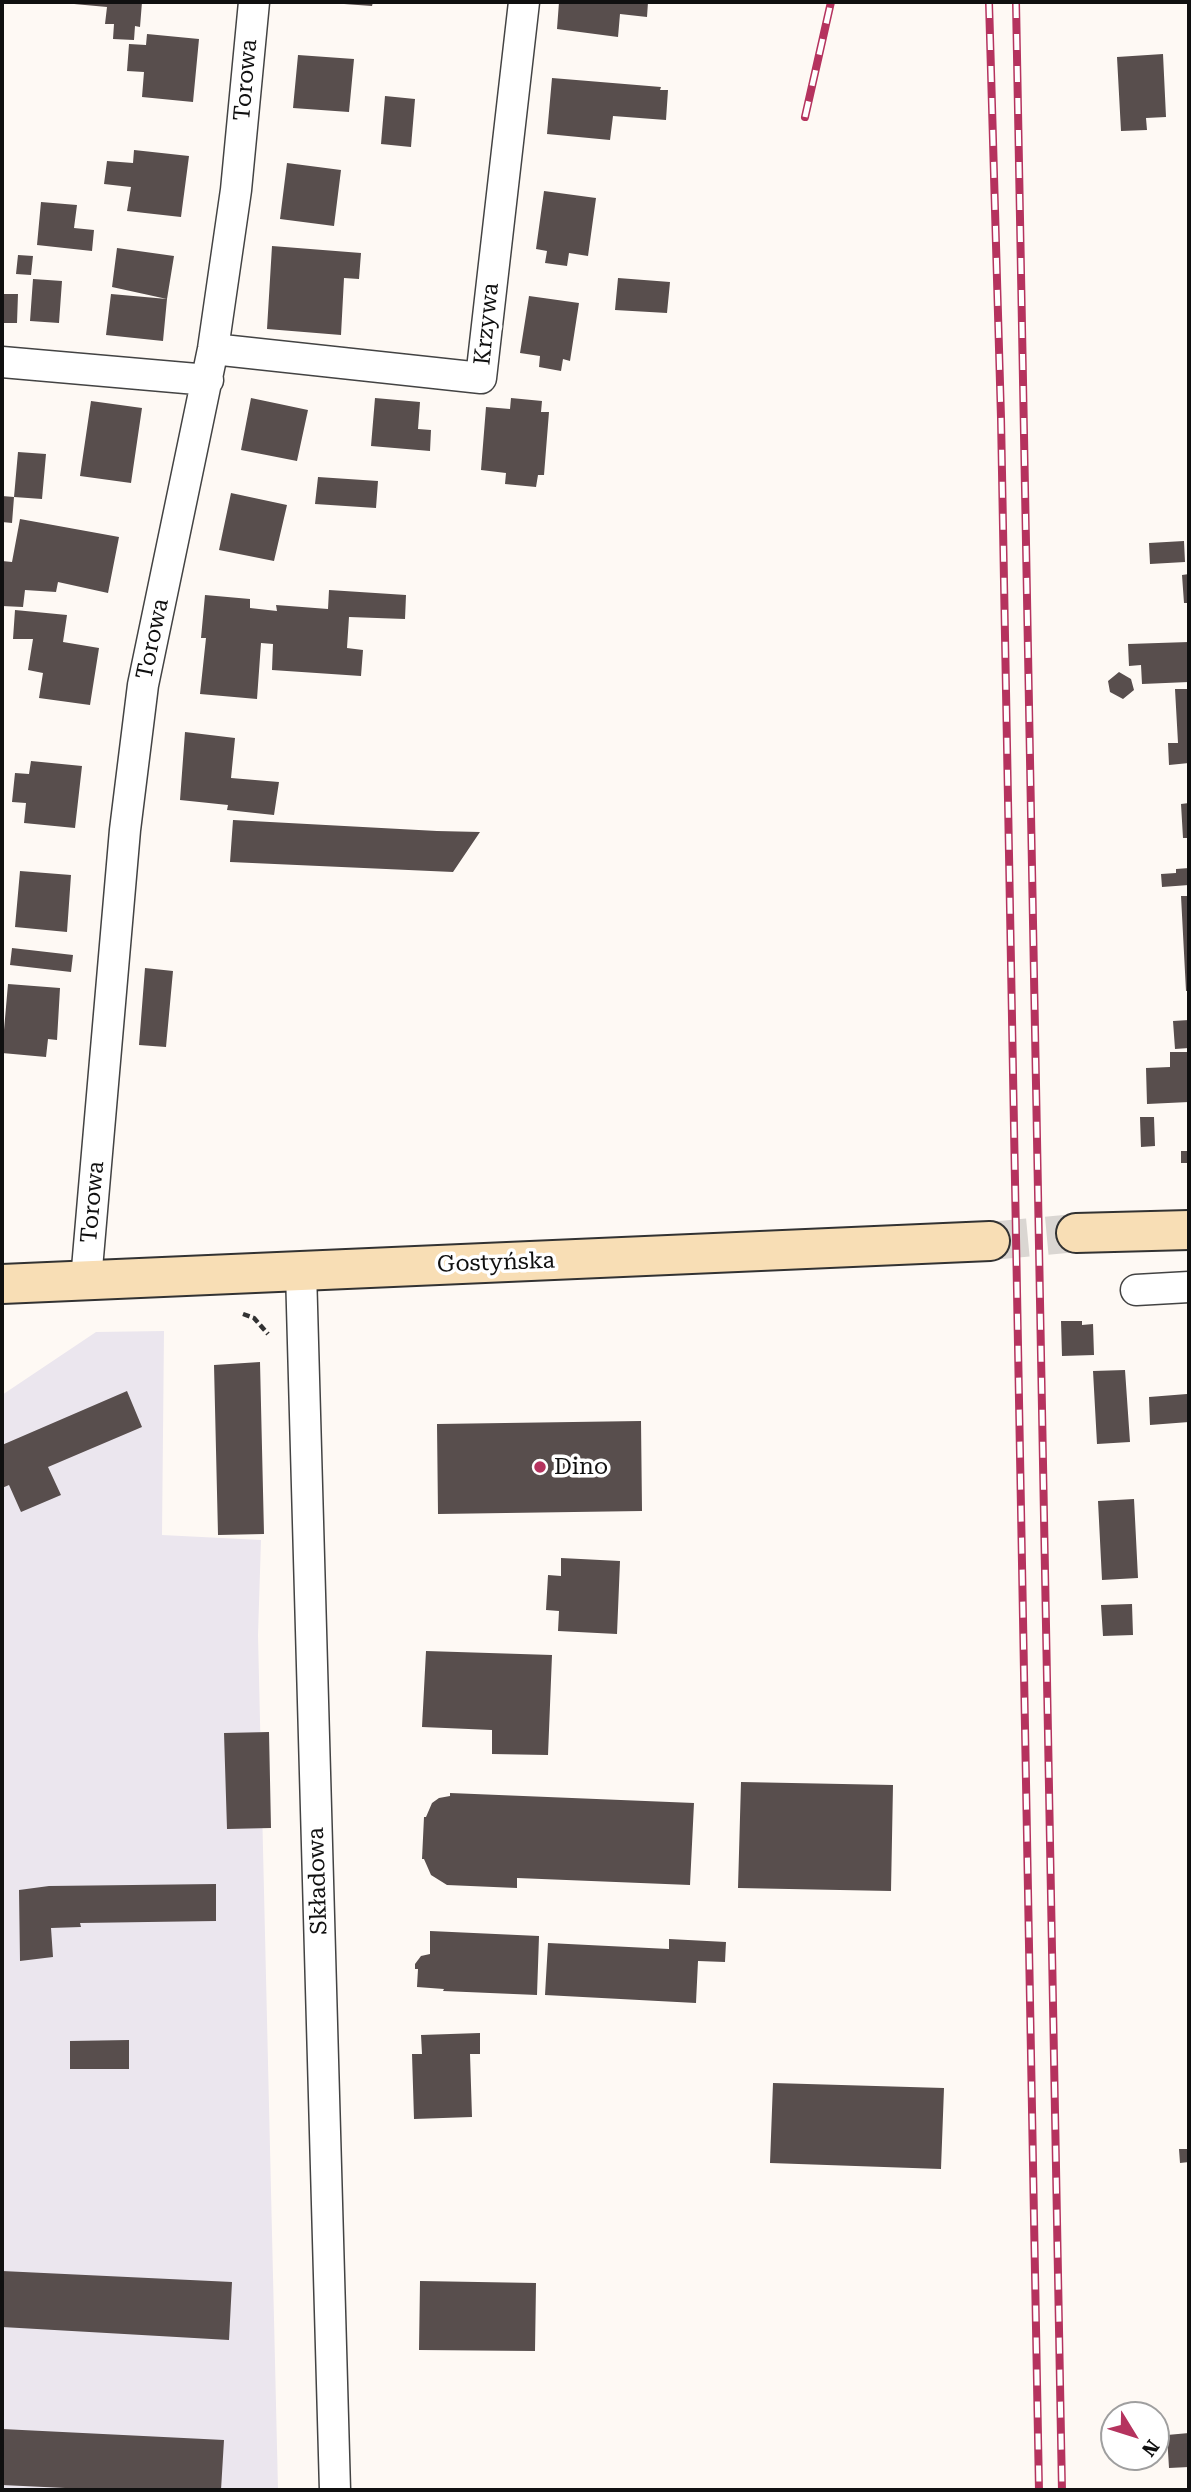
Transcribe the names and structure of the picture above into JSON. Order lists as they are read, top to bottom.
{
  "streets": {
    "main road": ["Gostyńska"],
    "street": ["Torowa", "Krzywa", "Składowa"]
  },
  "crossings": [
    ["Torowa", "Krzywa"],
    ["Torowa", "Gostyńska"],
    ["Gostyńska", "Składowa"]
  ],
  "places": ["Dino"],
  "north": "bottom right"
}
